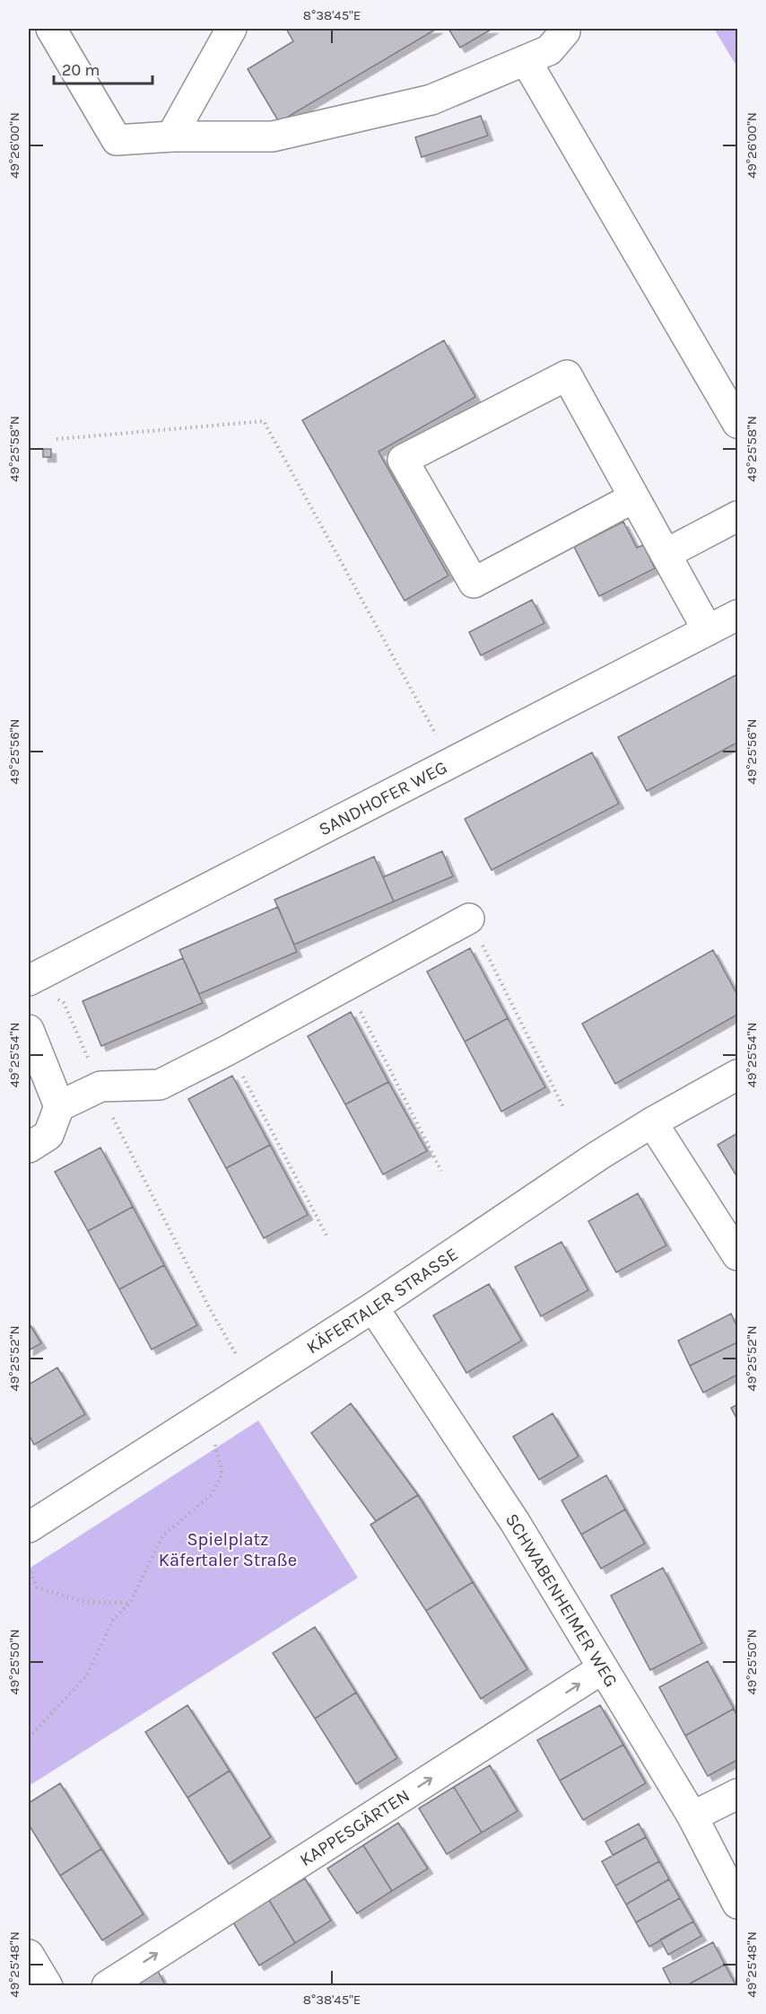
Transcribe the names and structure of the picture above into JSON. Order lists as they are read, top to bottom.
{
  "streets": {
    "street": [
      "SANDHOFER WEG",
      "KÄFERTALER STRASSE",
      "SCHWABENHEIMER WEG",
      "KAPPESGÄRTEN"
    ]
  },
  "crossings": [
    ["KÄFERTALER STRASSE", "SCHWABENHEIMER WEG"],
    ["SCHWABENHEIMER WEG", "KAPPESGÄRTEN"]
  ],
  "one_way": ["KAPPESGÄRTEN"],
  "parks": ["Spielplatz Käfertaler Straße"],
  "scale_bar": "20 m",
  "coordinates": [
    "8°38'45\"E",
    "49°26'00\"N",
    "49°25'58\"N",
    "49°25'56\"N",
    "49°25'54\"N",
    "49°25'52\"N",
    "49°25'50\"N",
    "49°25'48\"N"
  ]
}
